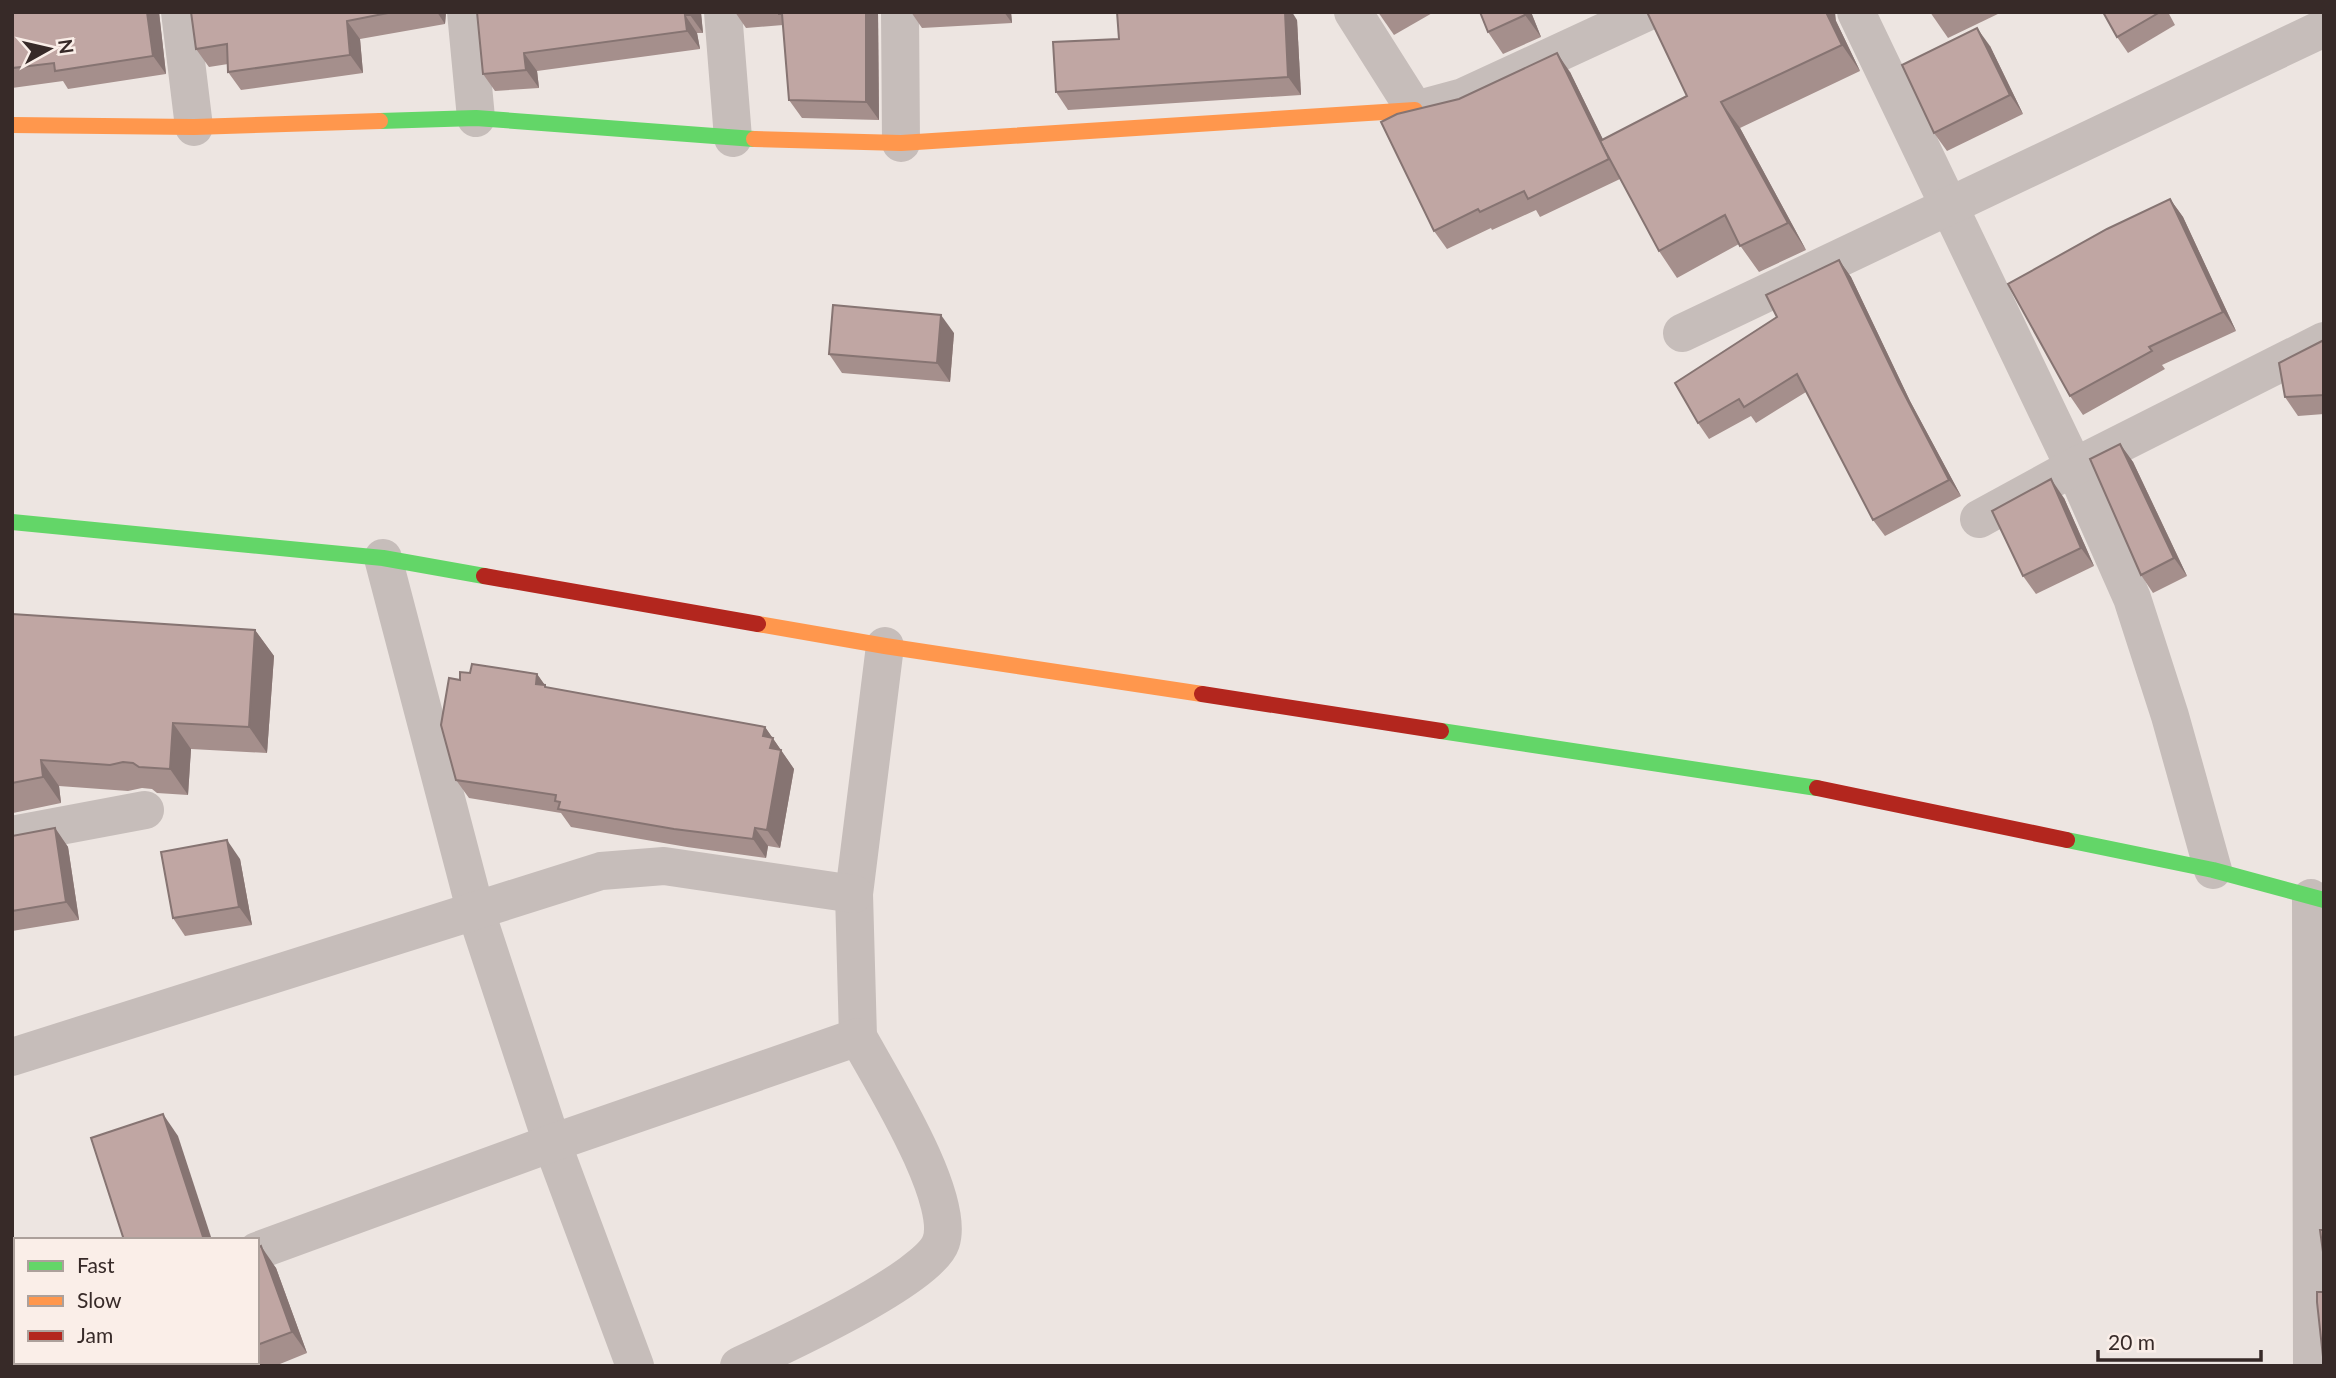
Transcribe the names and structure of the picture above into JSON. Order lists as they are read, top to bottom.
{
  "legend": ["Fast", "Slow", "Jam"],
  "scale_bar": "20 m",
  "north": "right"
}
